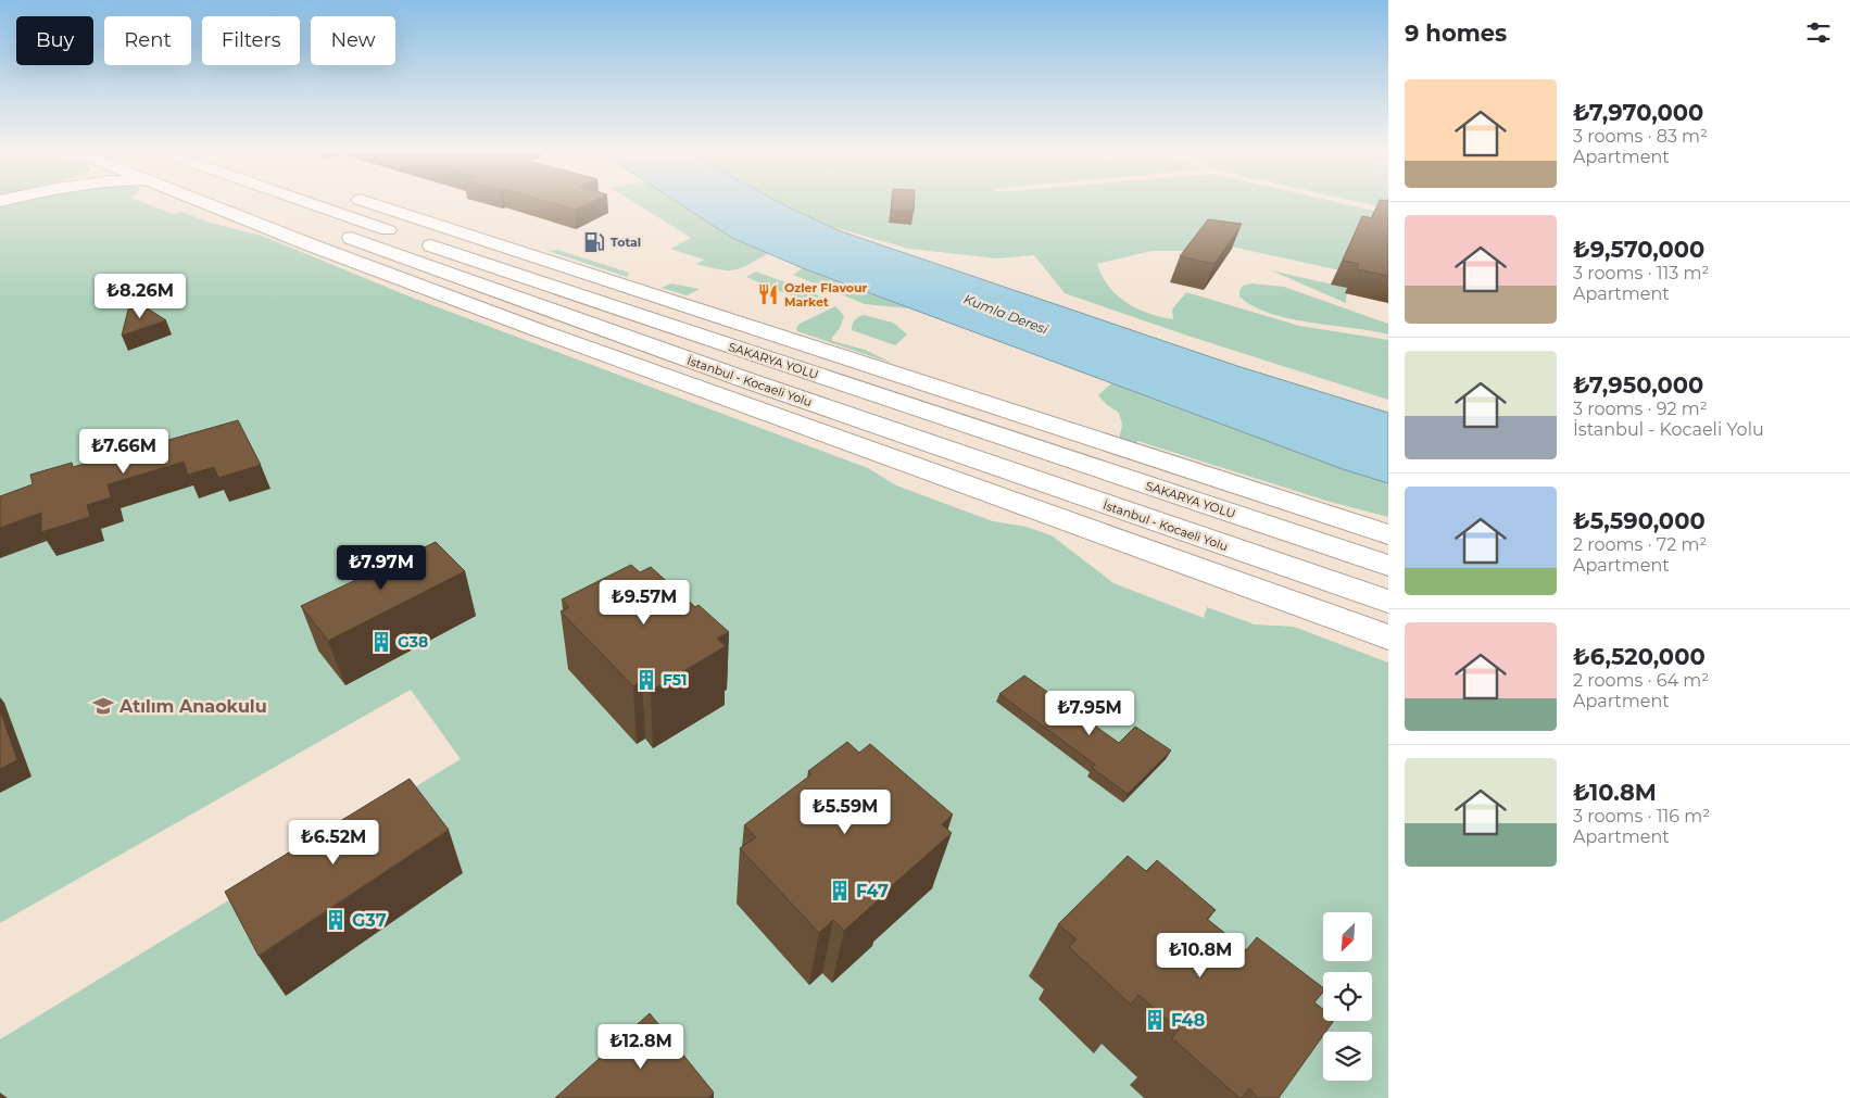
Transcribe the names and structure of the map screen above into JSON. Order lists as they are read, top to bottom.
{
  "streets": {
    "main road": ["SAKARYA YOLU", "İstanbul - Kocaeli Yolu"]
  },
  "water": ["Kumla Deresi"],
  "places": {
    "fuel station": ["Total"],
    "restaurant": ["Ozler Flavour Market"],
    "building": [
      "G38",
      "F51",
      "F47",
      "G37",
      "F48"
    ],
    "school or university": ["Atılım Anaokulu"]
  },
  "north": "bottom left",
  "page": {
    "heading": "9 homes",
    "chip": [
      "Buy",
      "Rent",
      "Filters",
      "New"
    ],
    "list": [
      {
        "name": "₺7,970,000",
        "note": "3 rooms · 83 m² · Apartment"
      },
      {
        "name": "₺9,570,000",
        "note": "3 rooms · 113 m² · Apartment"
      },
      {
        "name": "₺7,950,000",
        "note": "3 rooms · 92 m² · İstanbul - Kocaeli Yolu"
      },
      {
        "name": "₺5,590,000",
        "note": "2 rooms · 72 m² · Apartment"
      },
      {
        "name": "₺6,520,000",
        "note": "2 rooms · 64 m² · Apartment"
      },
      {
        "name": "₺10.8M",
        "note": "3 rooms · 116 m² · Apartment"
      }
    ],
    "price": [
      "₺8.26M",
      "₺7.66M",
      "₺7.97M",
      "₺9.57M",
      "₺7.95M",
      "₺5.59M",
      "₺6.52M",
      "₺10.8M",
      "₺12.8M"
    ]
  }
}
